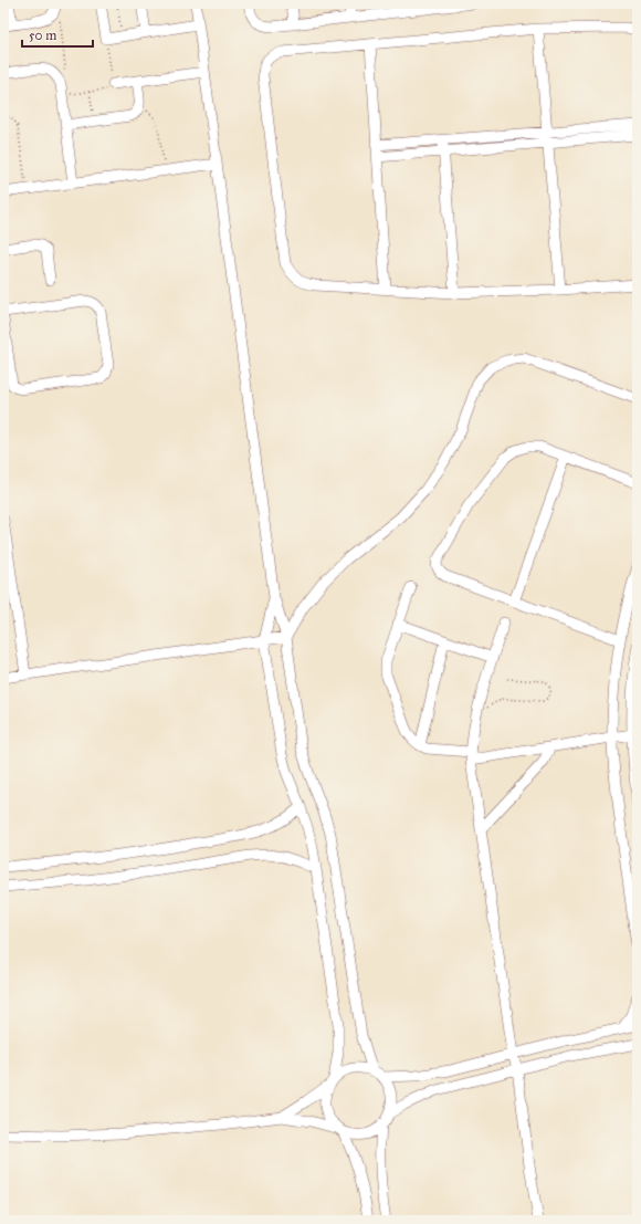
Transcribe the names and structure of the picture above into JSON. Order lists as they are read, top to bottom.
{
  "scale_bar": "50 m"
}
